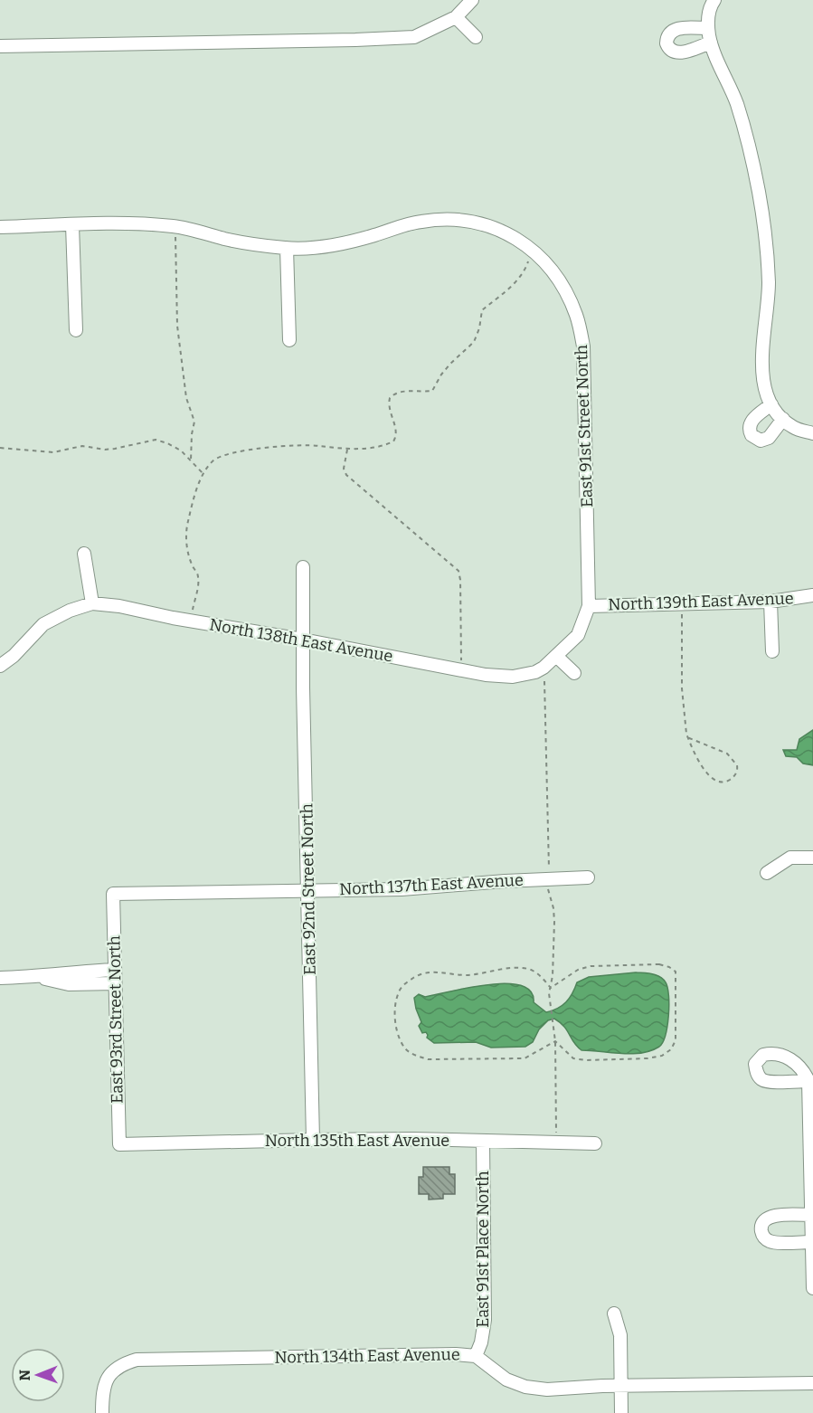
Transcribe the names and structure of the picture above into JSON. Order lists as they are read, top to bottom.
{
  "streets": {
    "street": [
      "East 91st Street North",
      "North 139th East Avenue",
      "North 138th East Avenue",
      "North 137th East Avenue",
      "East 92nd Street North",
      "East 93rd Street North",
      "North 135th East Avenue",
      "East 91st Place North",
      "North 134th East Avenue"
    ]
  },
  "crossings": [
    ["East 91st Street North", "North 139th East Avenue"],
    ["East 91st Street North", "North 138th East Avenue"],
    ["North 139th East Avenue", "North 138th East Avenue"],
    ["North 138th East Avenue", "East 92nd Street North"],
    ["North 137th East Avenue", "East 92nd Street North"],
    ["North 137th East Avenue", "East 93rd Street North"],
    ["East 92nd Street North", "North 135th East Avenue"],
    ["East 93rd Street North", "North 135th East Avenue"],
    ["North 135th East Avenue", "East 91st Place North"],
    ["East 91st Place North", "North 134th East Avenue"]
  ],
  "north": "left"
}
